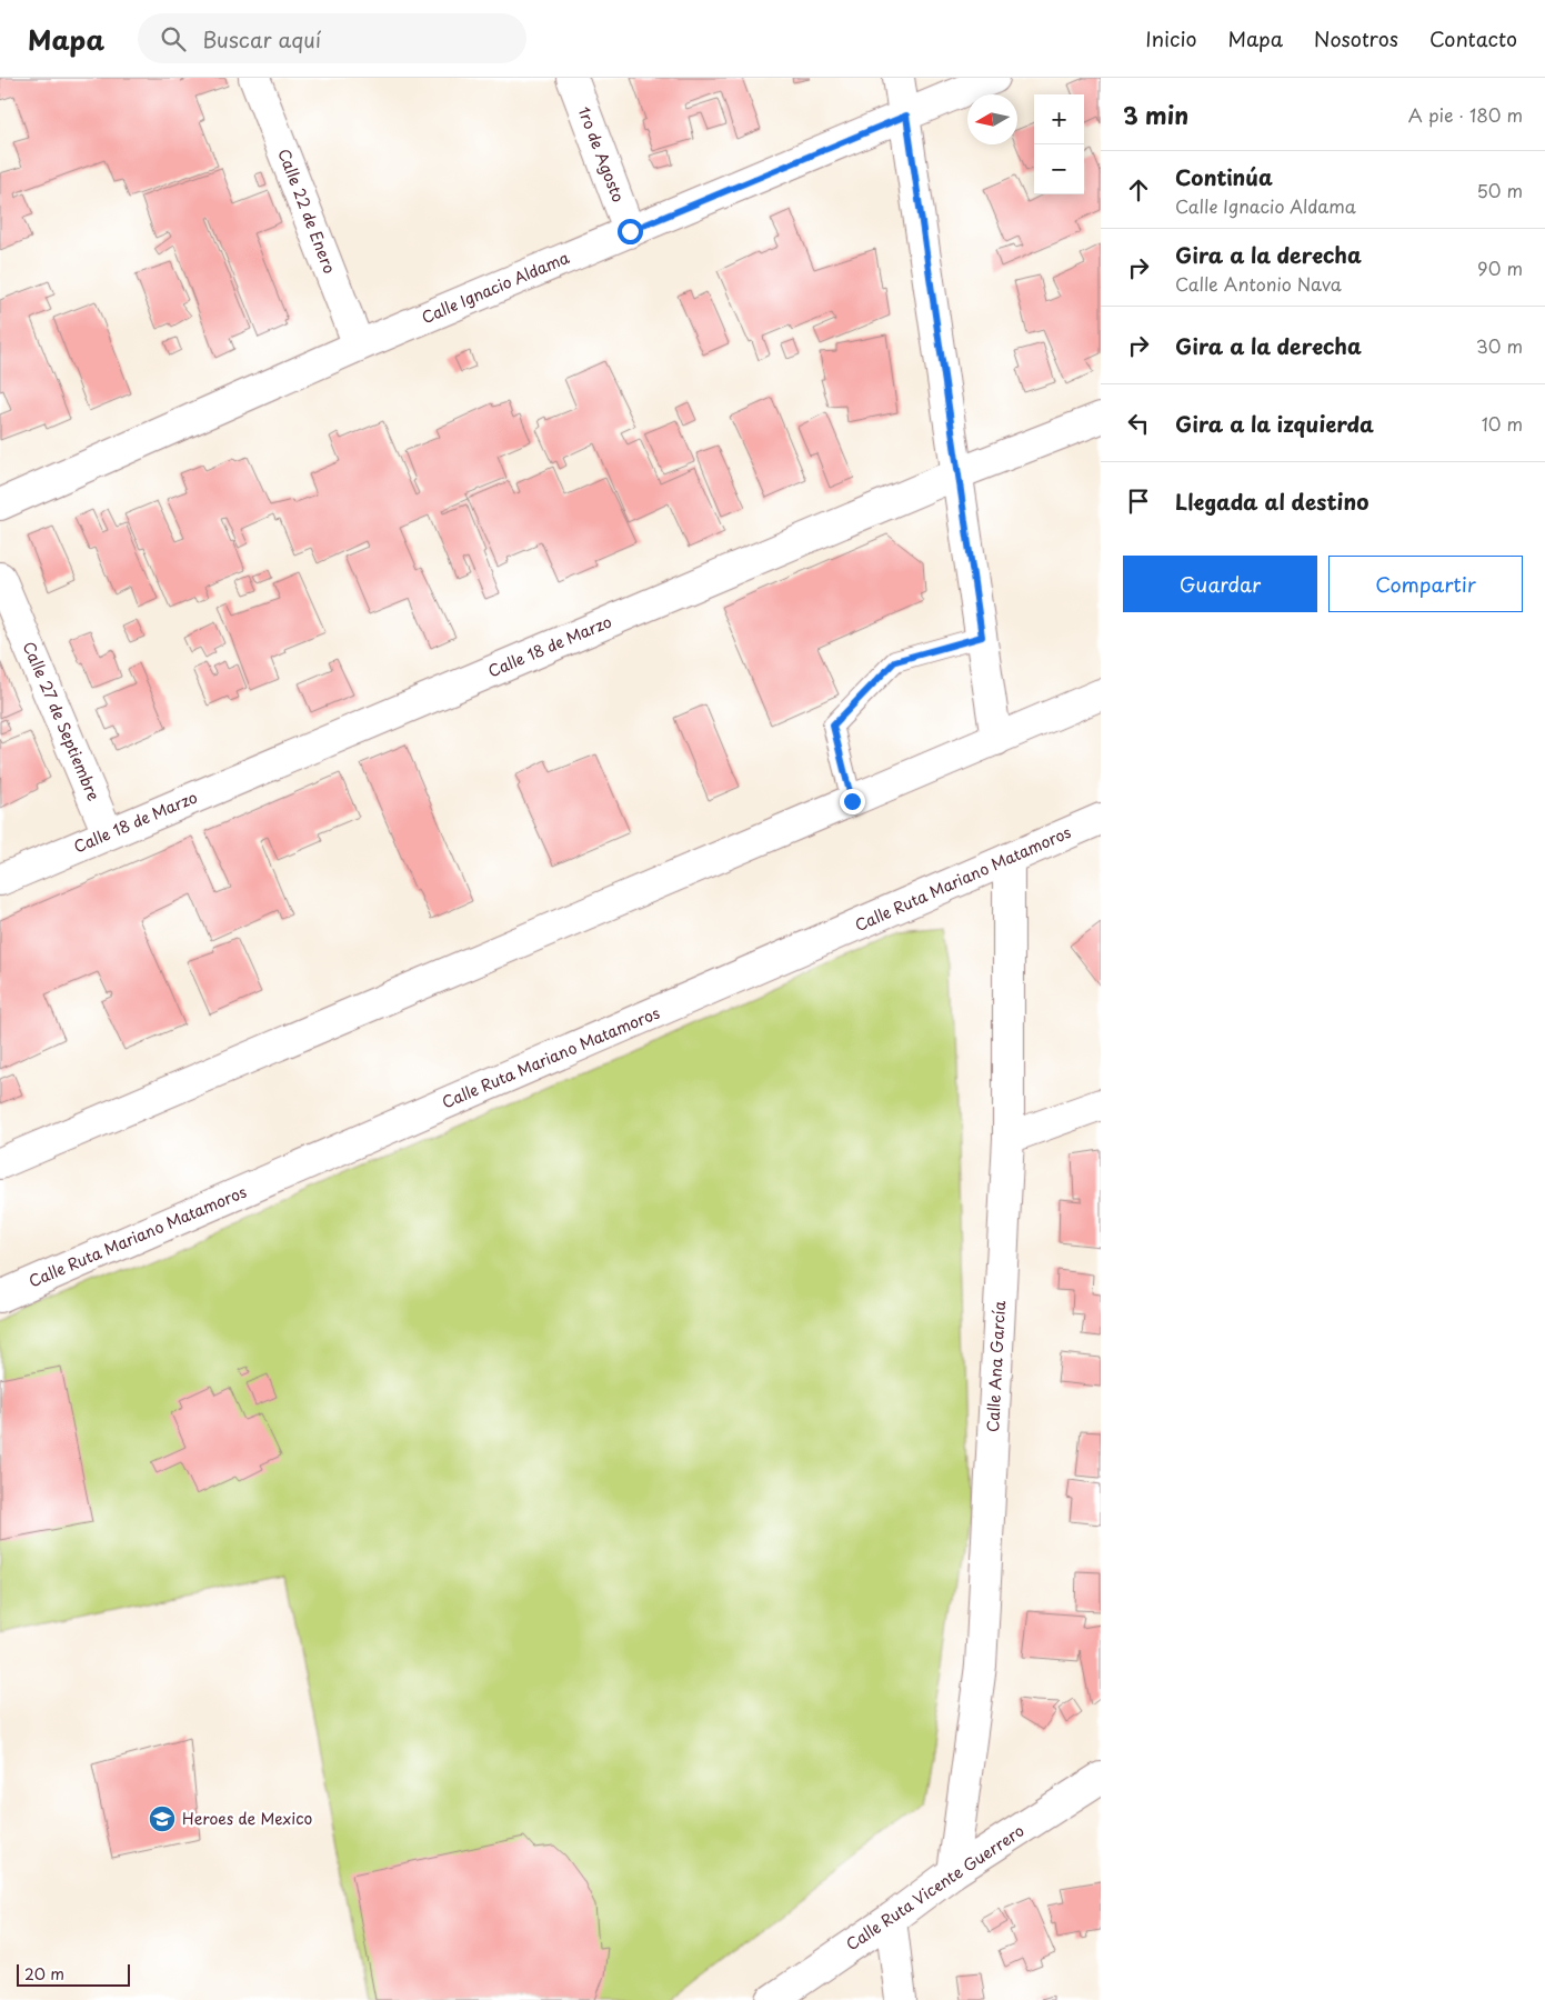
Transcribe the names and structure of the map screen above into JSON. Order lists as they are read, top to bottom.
{
  "streets": {
    "street": [
      "1ro de Agosto",
      "Calle 22 de Enero",
      "Calle Ignacio Aldama",
      "Calle 18 de Marzo",
      "Calle 27 de Septiembre",
      "Calle Ruta Mariano Matamoros",
      "Calle Ana García",
      "Calle Ruta Vicente Guerrero"
    ]
  },
  "crossings": [
    ["1ro de Agosto", "Calle Ignacio Aldama"],
    ["Calle 22 de Enero", "Calle Ignacio Aldama"],
    ["Calle 18 de Marzo", "Calle 27 de Septiembre"],
    ["Calle Ruta Mariano Matamoros", "Calle Ana García"],
    ["Calle Ana García", "Calle Ruta Vicente Guerrero"]
  ],
  "places": {
    "school or university": ["Heroes de Mexico"]
  },
  "scale_bar": "20 m",
  "north": "left",
  "page": {
    "header": "Mapa",
    "search": "Buscar aquí",
    "nav": [
      "Inicio",
      "Mapa",
      "Nosotros",
      "Contacto"
    ],
    "heading": ["3 min", "A pie · 180 m"],
    "map_buttons": ["+", "−"],
    "list": [
      ["Continúa", "Calle Ignacio Aldama", "50 m"],
      ["Gira a la derecha", "Calle Antonio Nava", "90 m"],
      ["Gira a la derecha", "30 m"],
      ["Gira a la izquierda", "10 m"],
      "Llegada al destino"
    ],
    "buttons": ["Guardar", "Compartir"],
    "scale": "20 m"
  }
}
